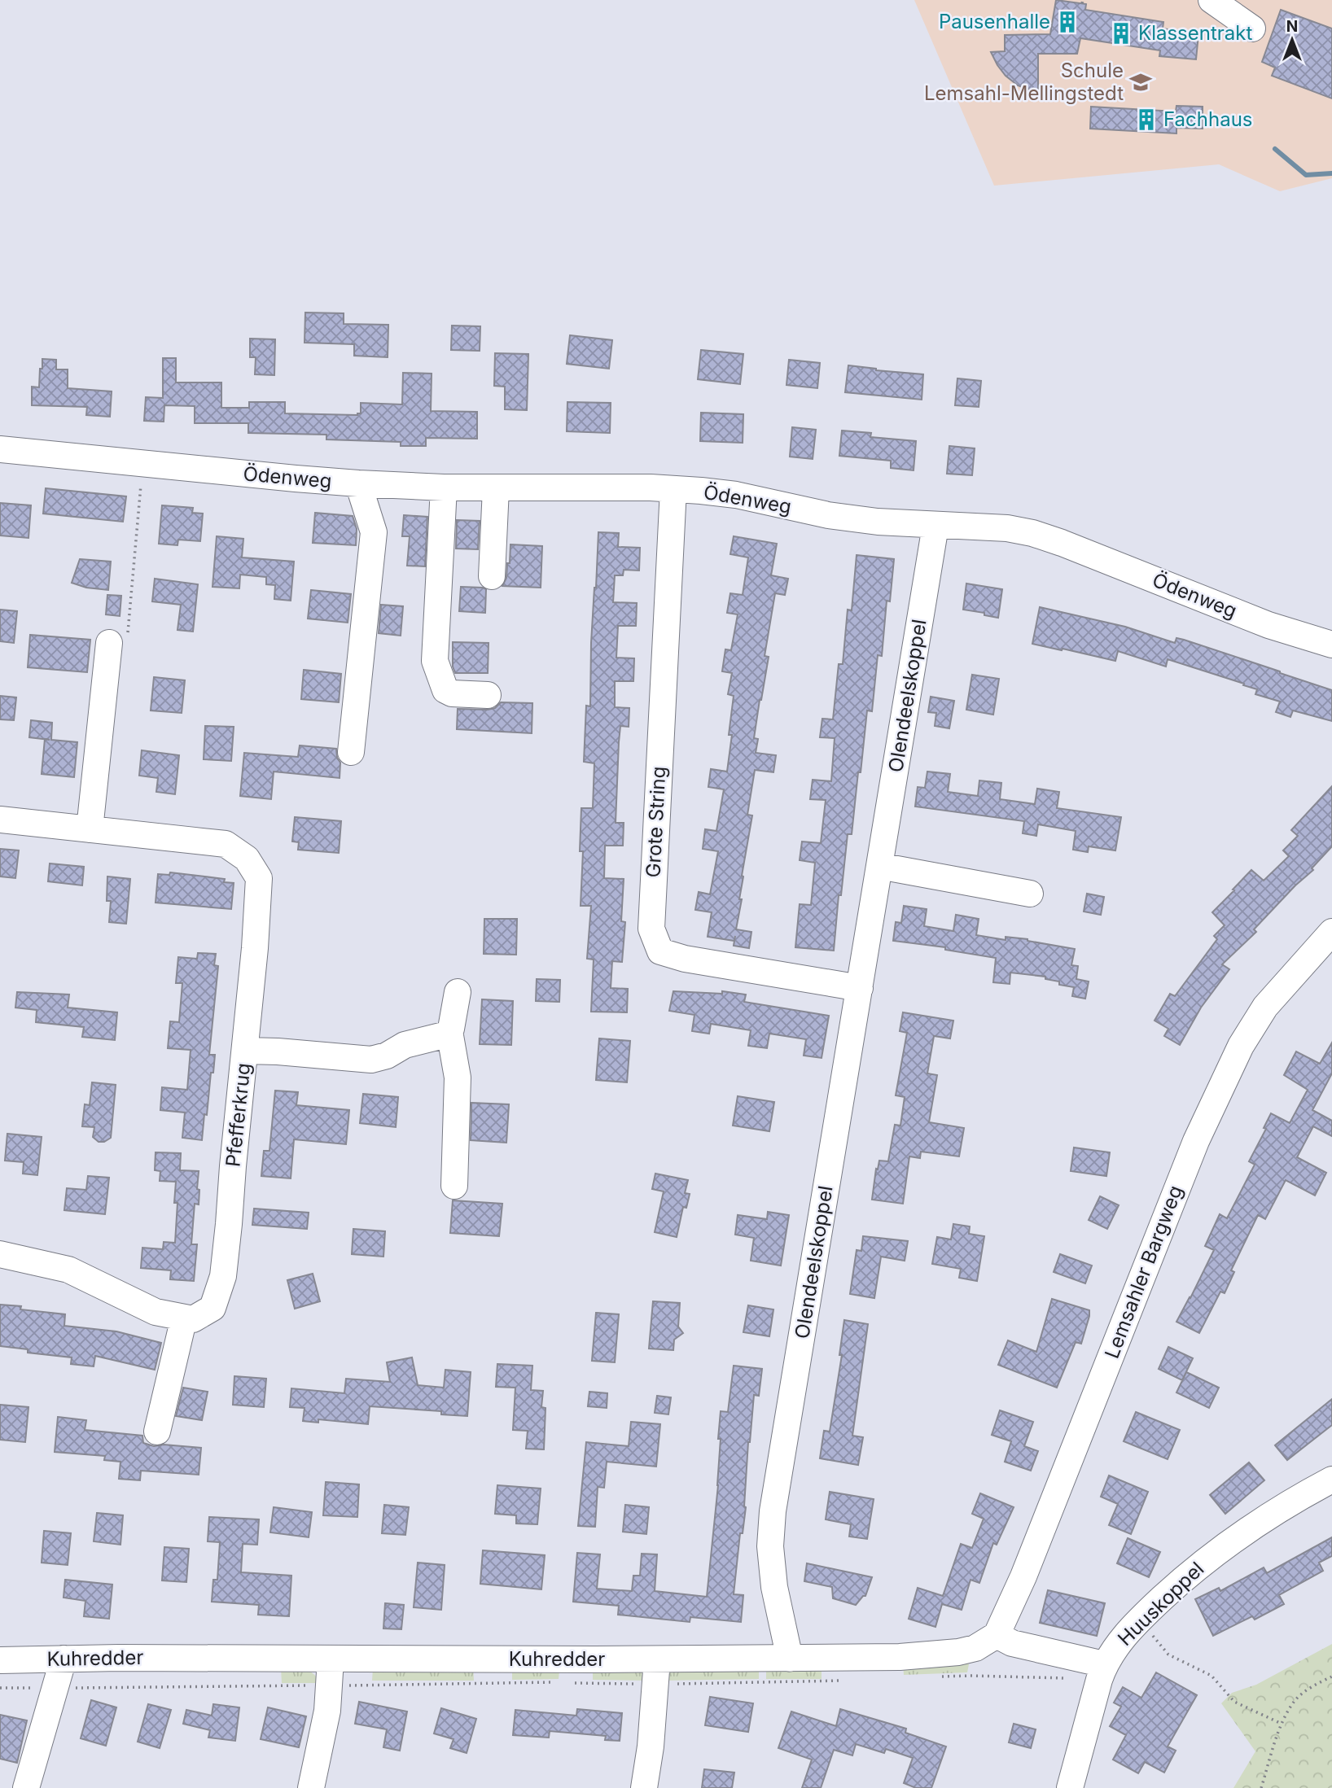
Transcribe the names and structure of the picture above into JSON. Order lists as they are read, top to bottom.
{
  "streets": {
    "street": [
      "Ödenweg",
      "Olendeelskoppel",
      "Grote String",
      "Pfefferkrug",
      "Lemsahler Bargweg",
      "Huuskoppel",
      "Kuhredder"
    ]
  },
  "crossings": [
    ["Ödenweg", "Olendeelskoppel"],
    ["Ödenweg", "Grote String"],
    ["Olendeelskoppel", "Grote String"],
    ["Olendeelskoppel", "Kuhredder"],
    ["Lemsahler Bargweg", "Kuhredder"]
  ],
  "places": {
    "building": ["Pausenhalle", "Klassentrakt", "Fachhaus"],
    "school or university": ["Schule Lemsahl-Mellingstedt"]
  },
  "north": "top"
}
